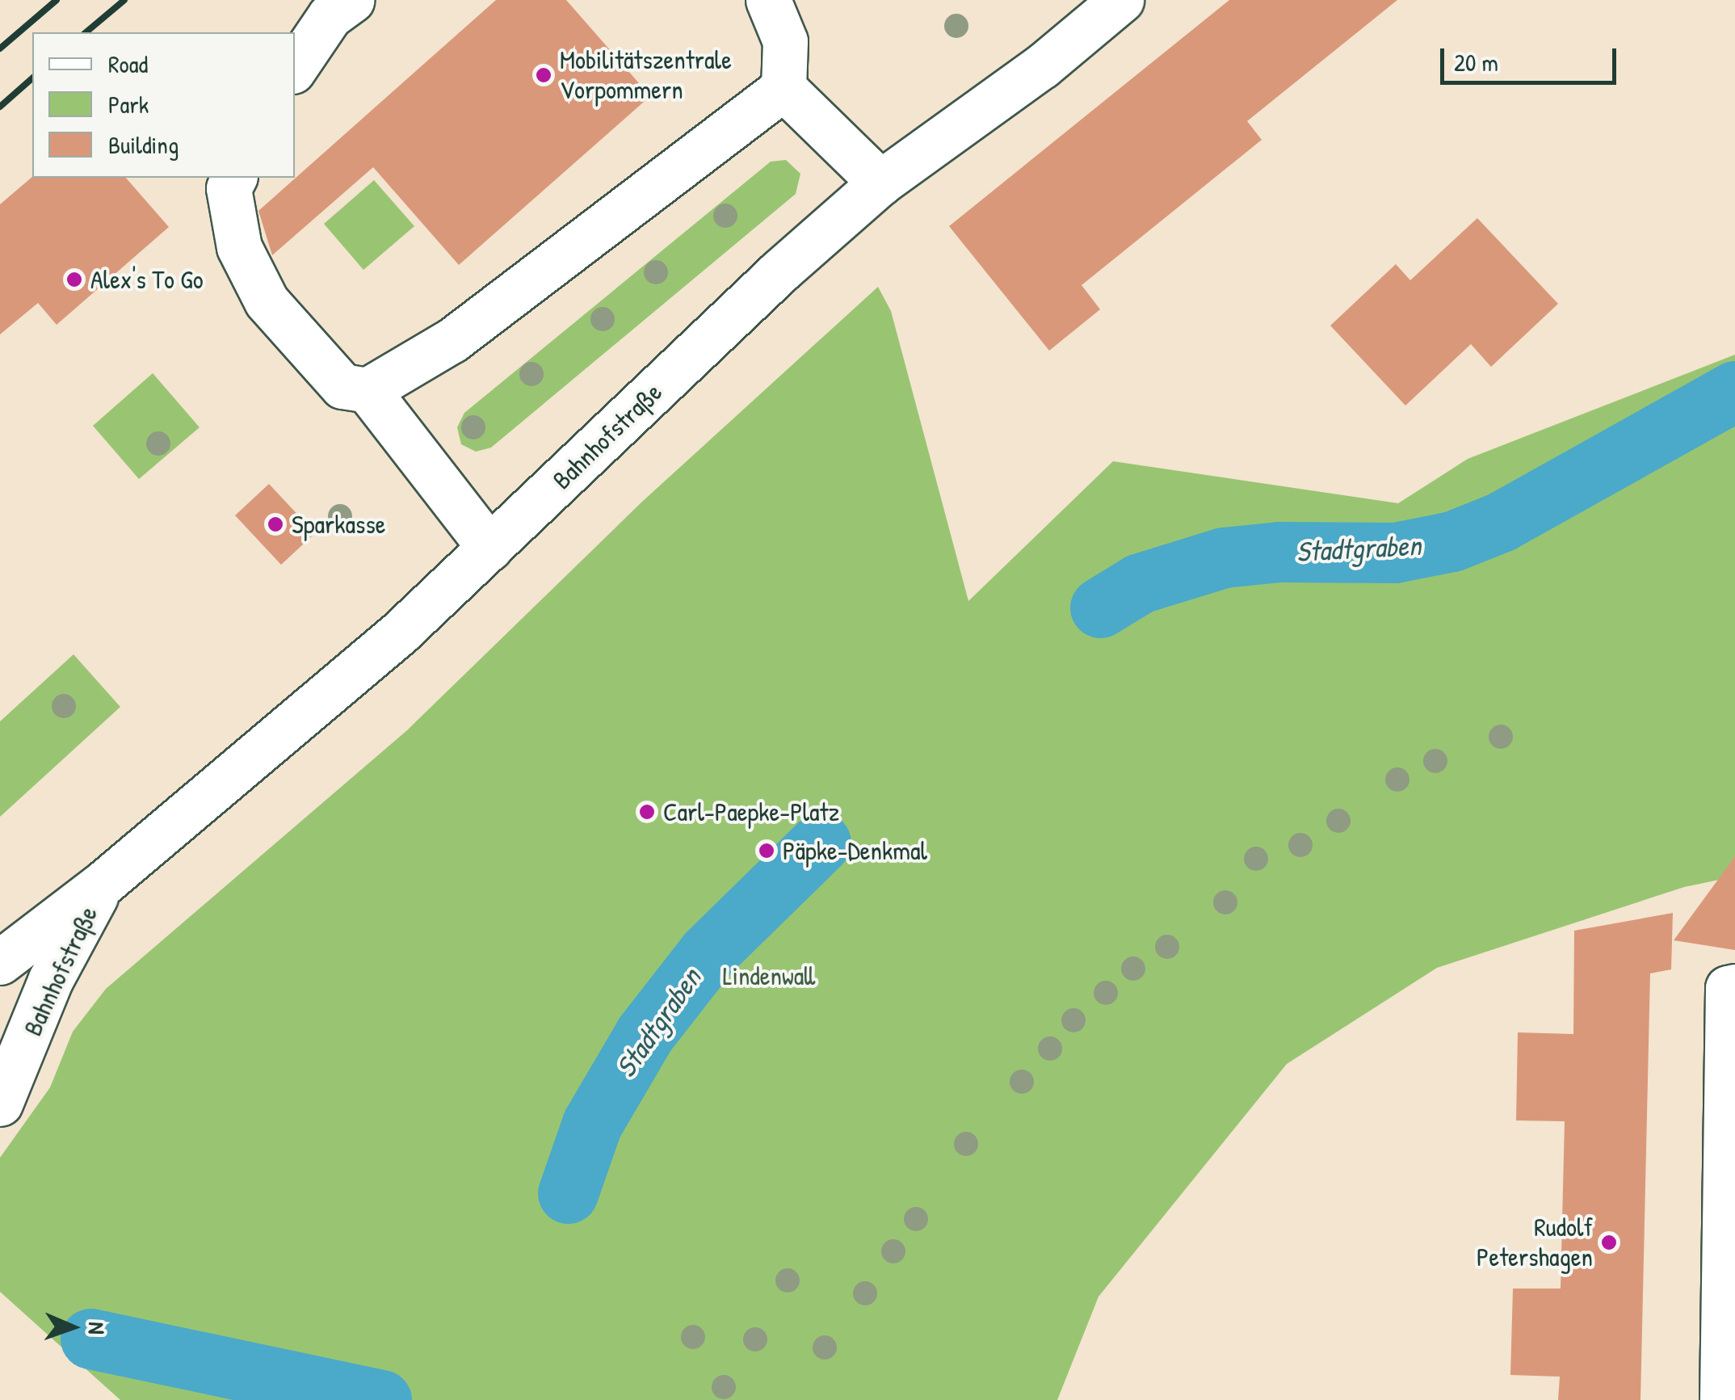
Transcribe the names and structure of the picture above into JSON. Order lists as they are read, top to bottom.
{
  "streets": {
    "street": ["Bahnhofstraße"]
  },
  "water": ["Stadtgraben"],
  "parks": ["Lindenwall"],
  "places": [
    "Mobilitätszentrale Vorpommern",
    "Alex's To Go",
    "Sparkasse",
    "Carl-Paepke-Platz",
    "Päpke-Denkmal",
    "Rudolf Petershagen"
  ],
  "legend": ["Road", "Park", "Building"],
  "scale_bar": "20 m",
  "north": "right"
}
